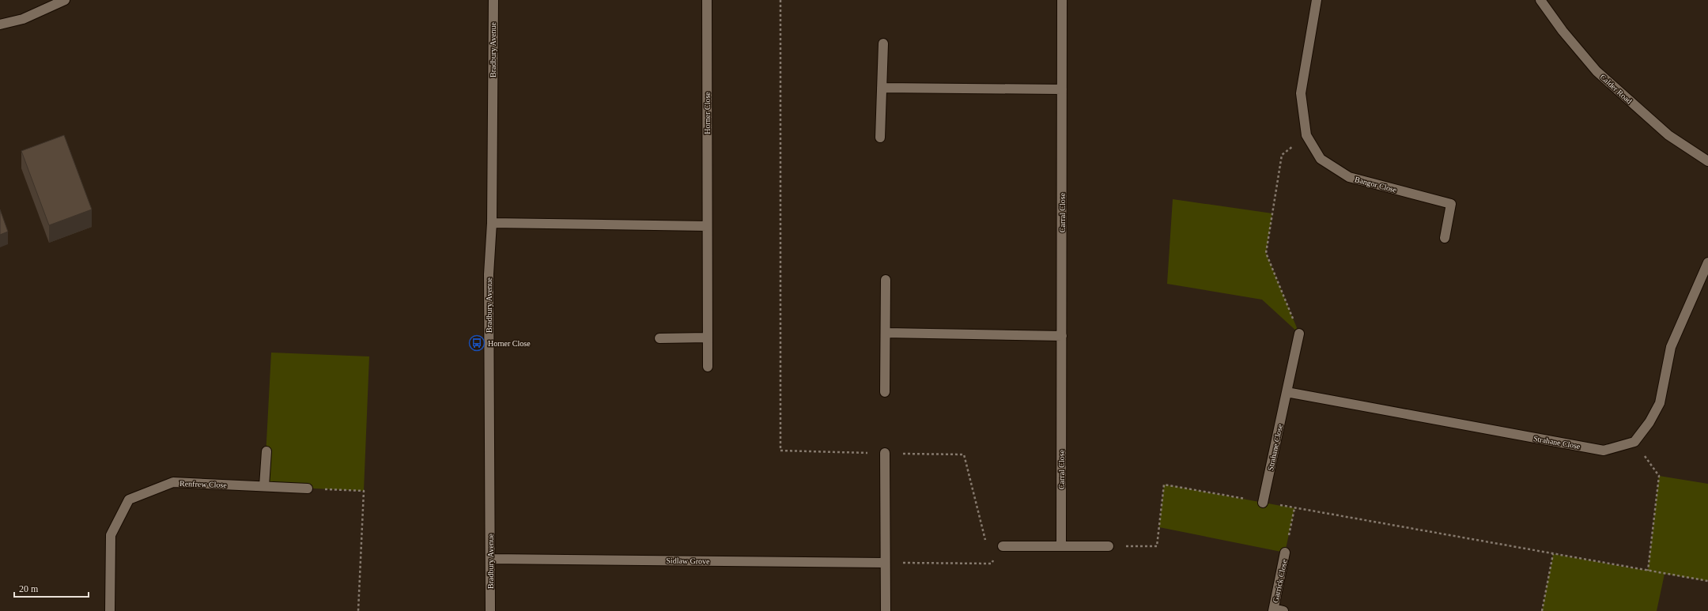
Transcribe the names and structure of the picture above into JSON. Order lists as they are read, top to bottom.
{
  "streets": {
    "street": [
      "Bradbury Avenue",
      "Calder Road",
      "Horner Close",
      "Bangor Close",
      "Carral Close",
      "Strahane Close",
      "Renfrew Close",
      "Sidlaw Grove",
      "Garrick Close"
    ]
  },
  "crossings": [
    ["Bradbury Avenue", "Sidlaw Grove"]
  ],
  "places": {
    "bus stop": ["Horner Close"]
  },
  "scale_bar": "20 m"
}
